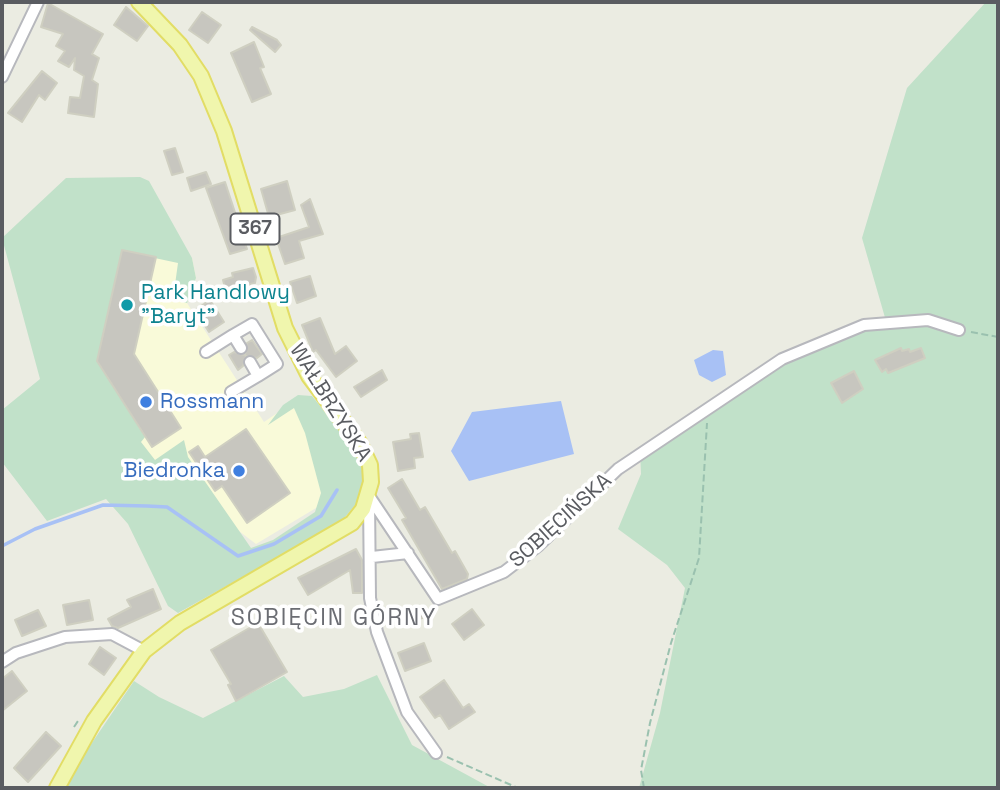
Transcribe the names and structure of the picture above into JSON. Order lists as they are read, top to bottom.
{
  "streets": {
    "main road": ["367", "WAŁBRZYSKA"],
    "street": ["SOBIĘCIŃSKA"]
  },
  "crossings": [
    ["WAŁBRZYSKA", "SOBIĘCIŃSKA"]
  ],
  "districts": ["SOBIĘCIN GÓRNY"],
  "places": ["Park Handlowy \"Baryt\"", "Rossmann", "Biedronka"]
}
